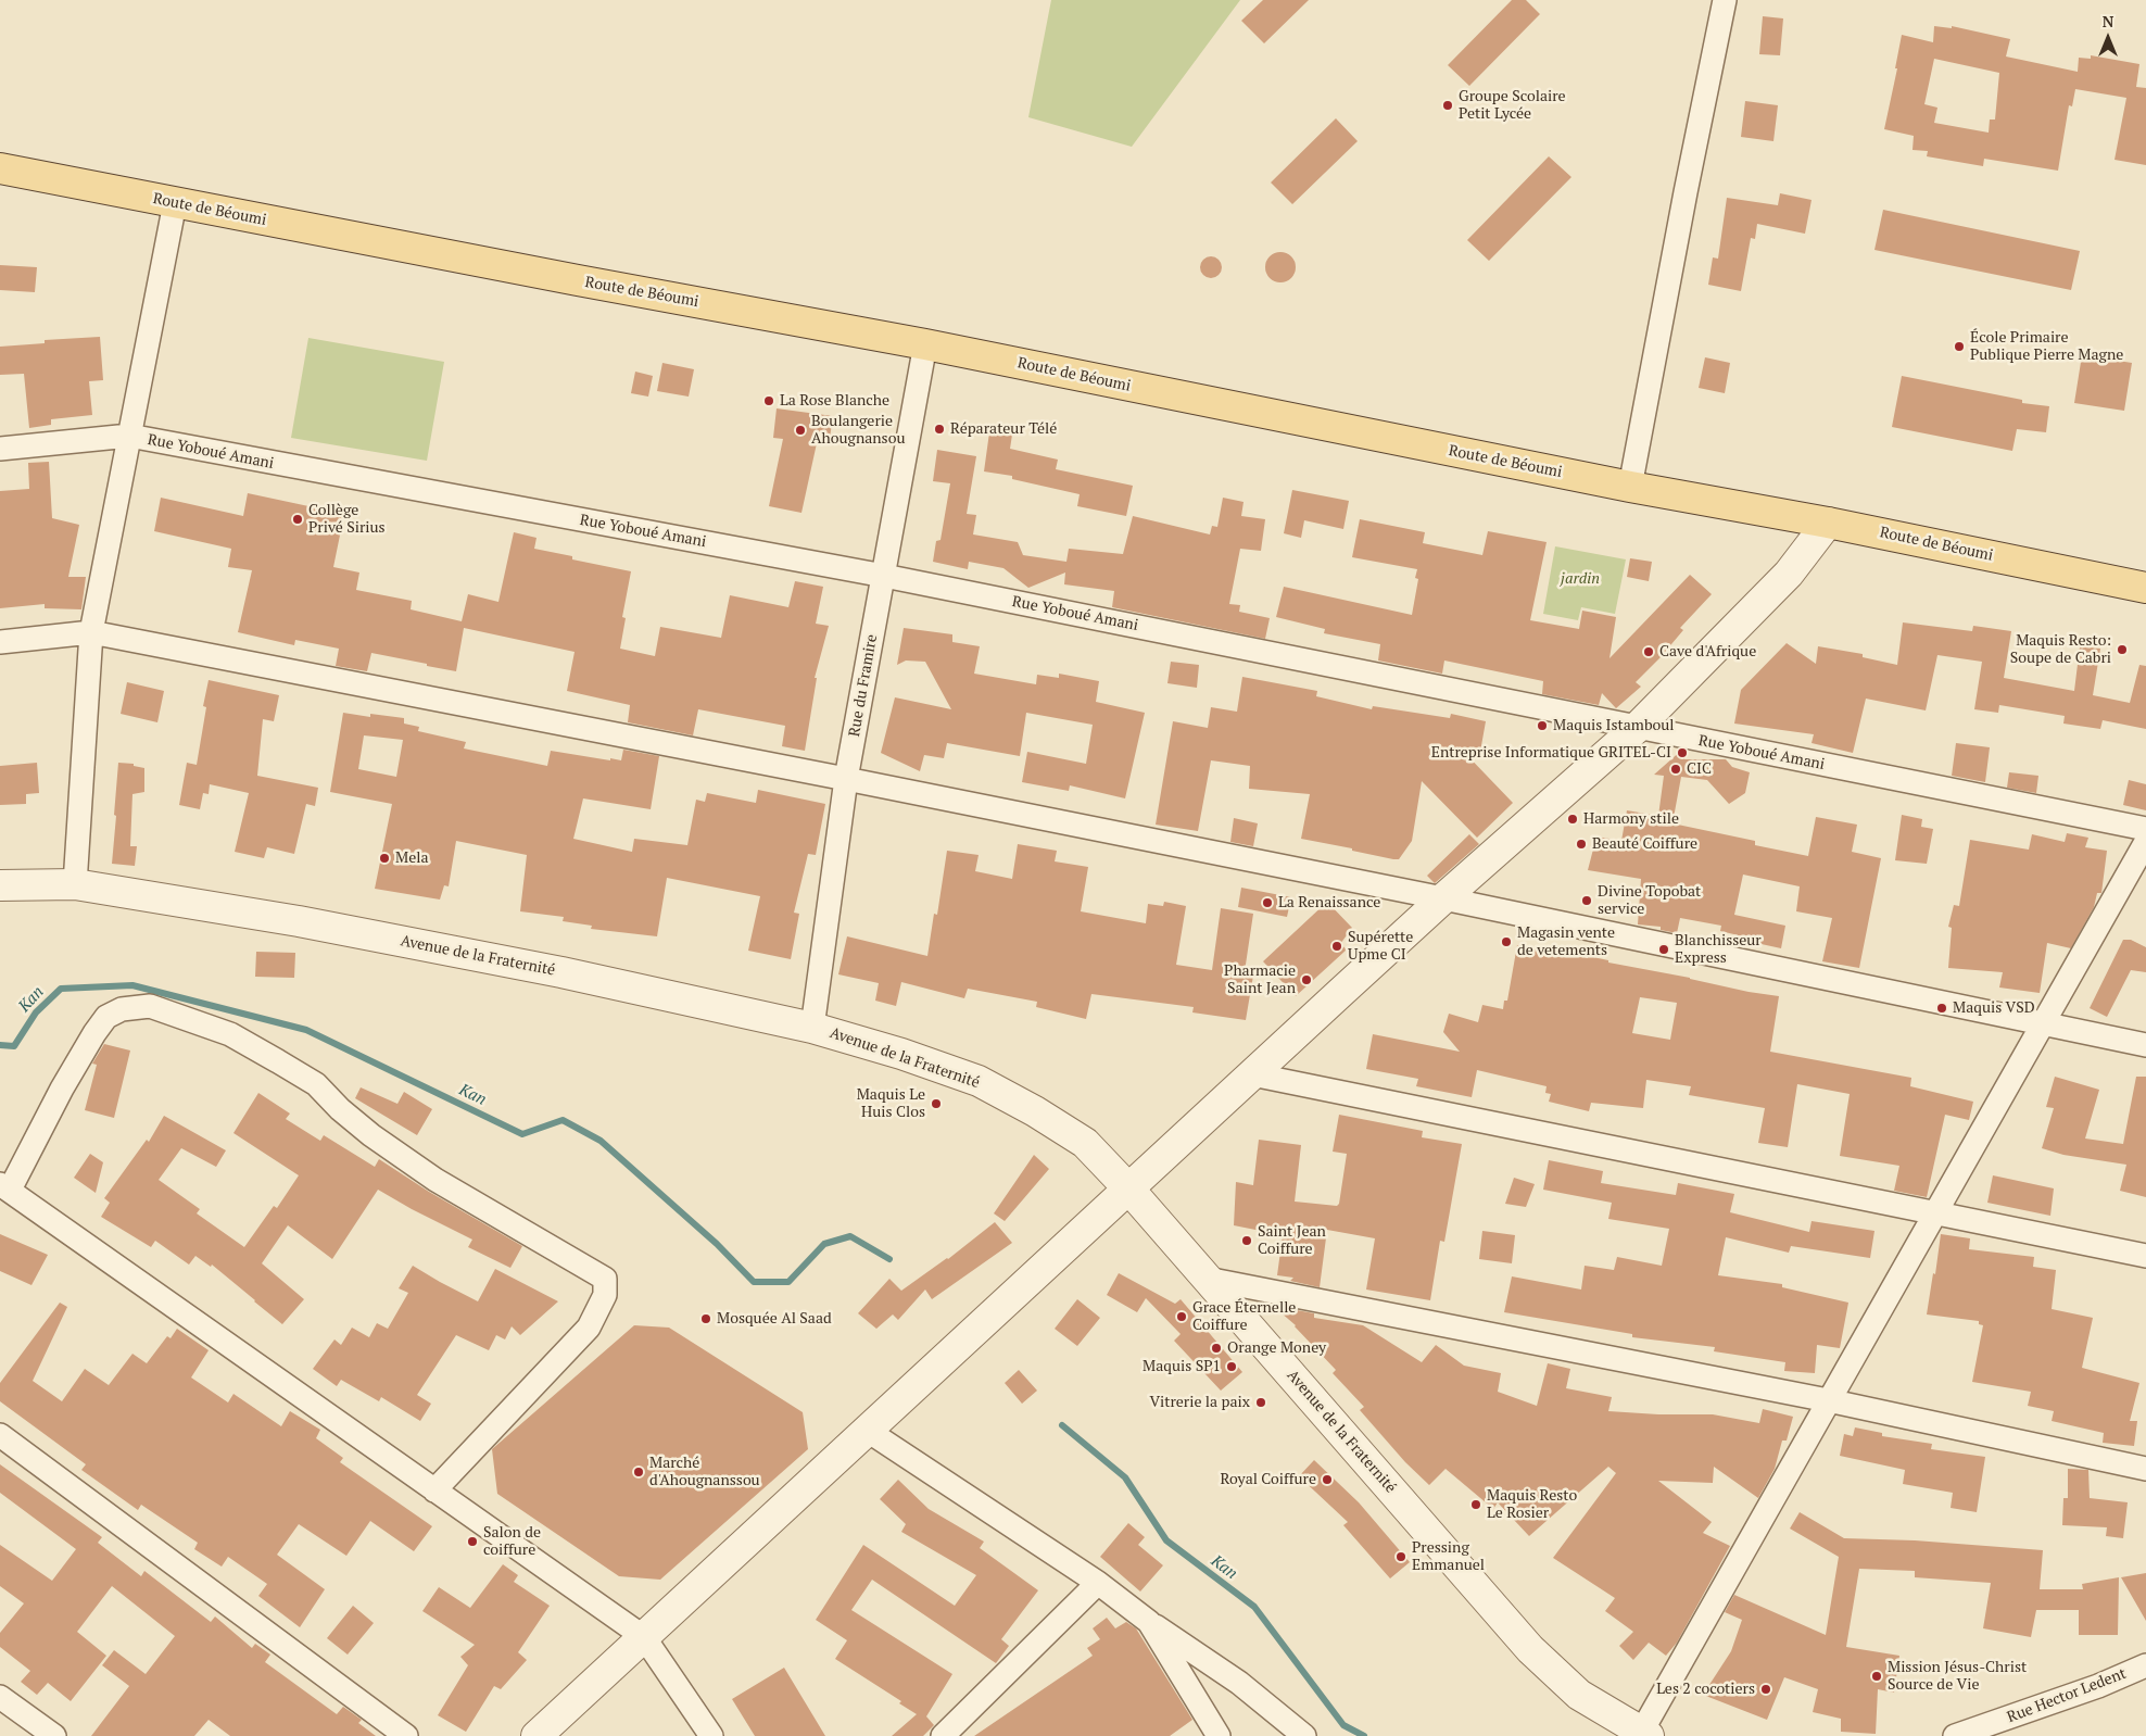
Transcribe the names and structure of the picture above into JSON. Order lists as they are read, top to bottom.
{
  "streets": {
    "main road": ["Route de Béoumi"],
    "street": [
      "Rue Yoboué Amani",
      "Rue du Framire",
      "Avenue de la Fraternité",
      "Rue Hector Ledent"
    ]
  },
  "crossings": [
    ["Route de Béoumi", "Rue du Framire"],
    ["Rue Yoboué Amani", "Rue du Framire"],
    ["Rue du Framire", "Avenue de la Fraternité"]
  ],
  "water": ["Kan"],
  "parks": ["jardin"],
  "places": [
    "Groupe Scolaire Petit Lycée",
    "École Primaire Publique Pierre Magne",
    "La Rose Blanche",
    "Réparateur Télé",
    "Boulangerie Ahougnansou",
    "Collège Privé Sirius",
    "Maquis Resto: Soupe de Cabri",
    "Cave d'Afrique",
    "Maquis Istamboul",
    "Entreprise Informatique GRITEL-CI",
    "CIC",
    "Harmony stile",
    "Beauté Coiffure",
    "Mela",
    "Divine Topobat service",
    "La Renaissance",
    "Magasin vente de vetements",
    "Supérette Upme CI",
    "Blanchisseur Express",
    "Pharmacie Saint Jean",
    "Maquis VSD",
    "Maquis Le Huis Clos",
    "Saint Jean Coiffure",
    "Grace Éternelle Coiffure",
    "Mosquée Al Saad",
    "Orange Money",
    "Maquis SP1",
    "Vitrerie la paix",
    "Marché d'Ahougnanssou",
    "Royal Coiffure",
    "Maquis Resto Le Rosier",
    "Salon de coiffure",
    "Pressing Emmanuel",
    "Mission Jésus-Christ Source de Vie",
    "Les 2 cocotiers"
  ],
  "north": "top"
}
